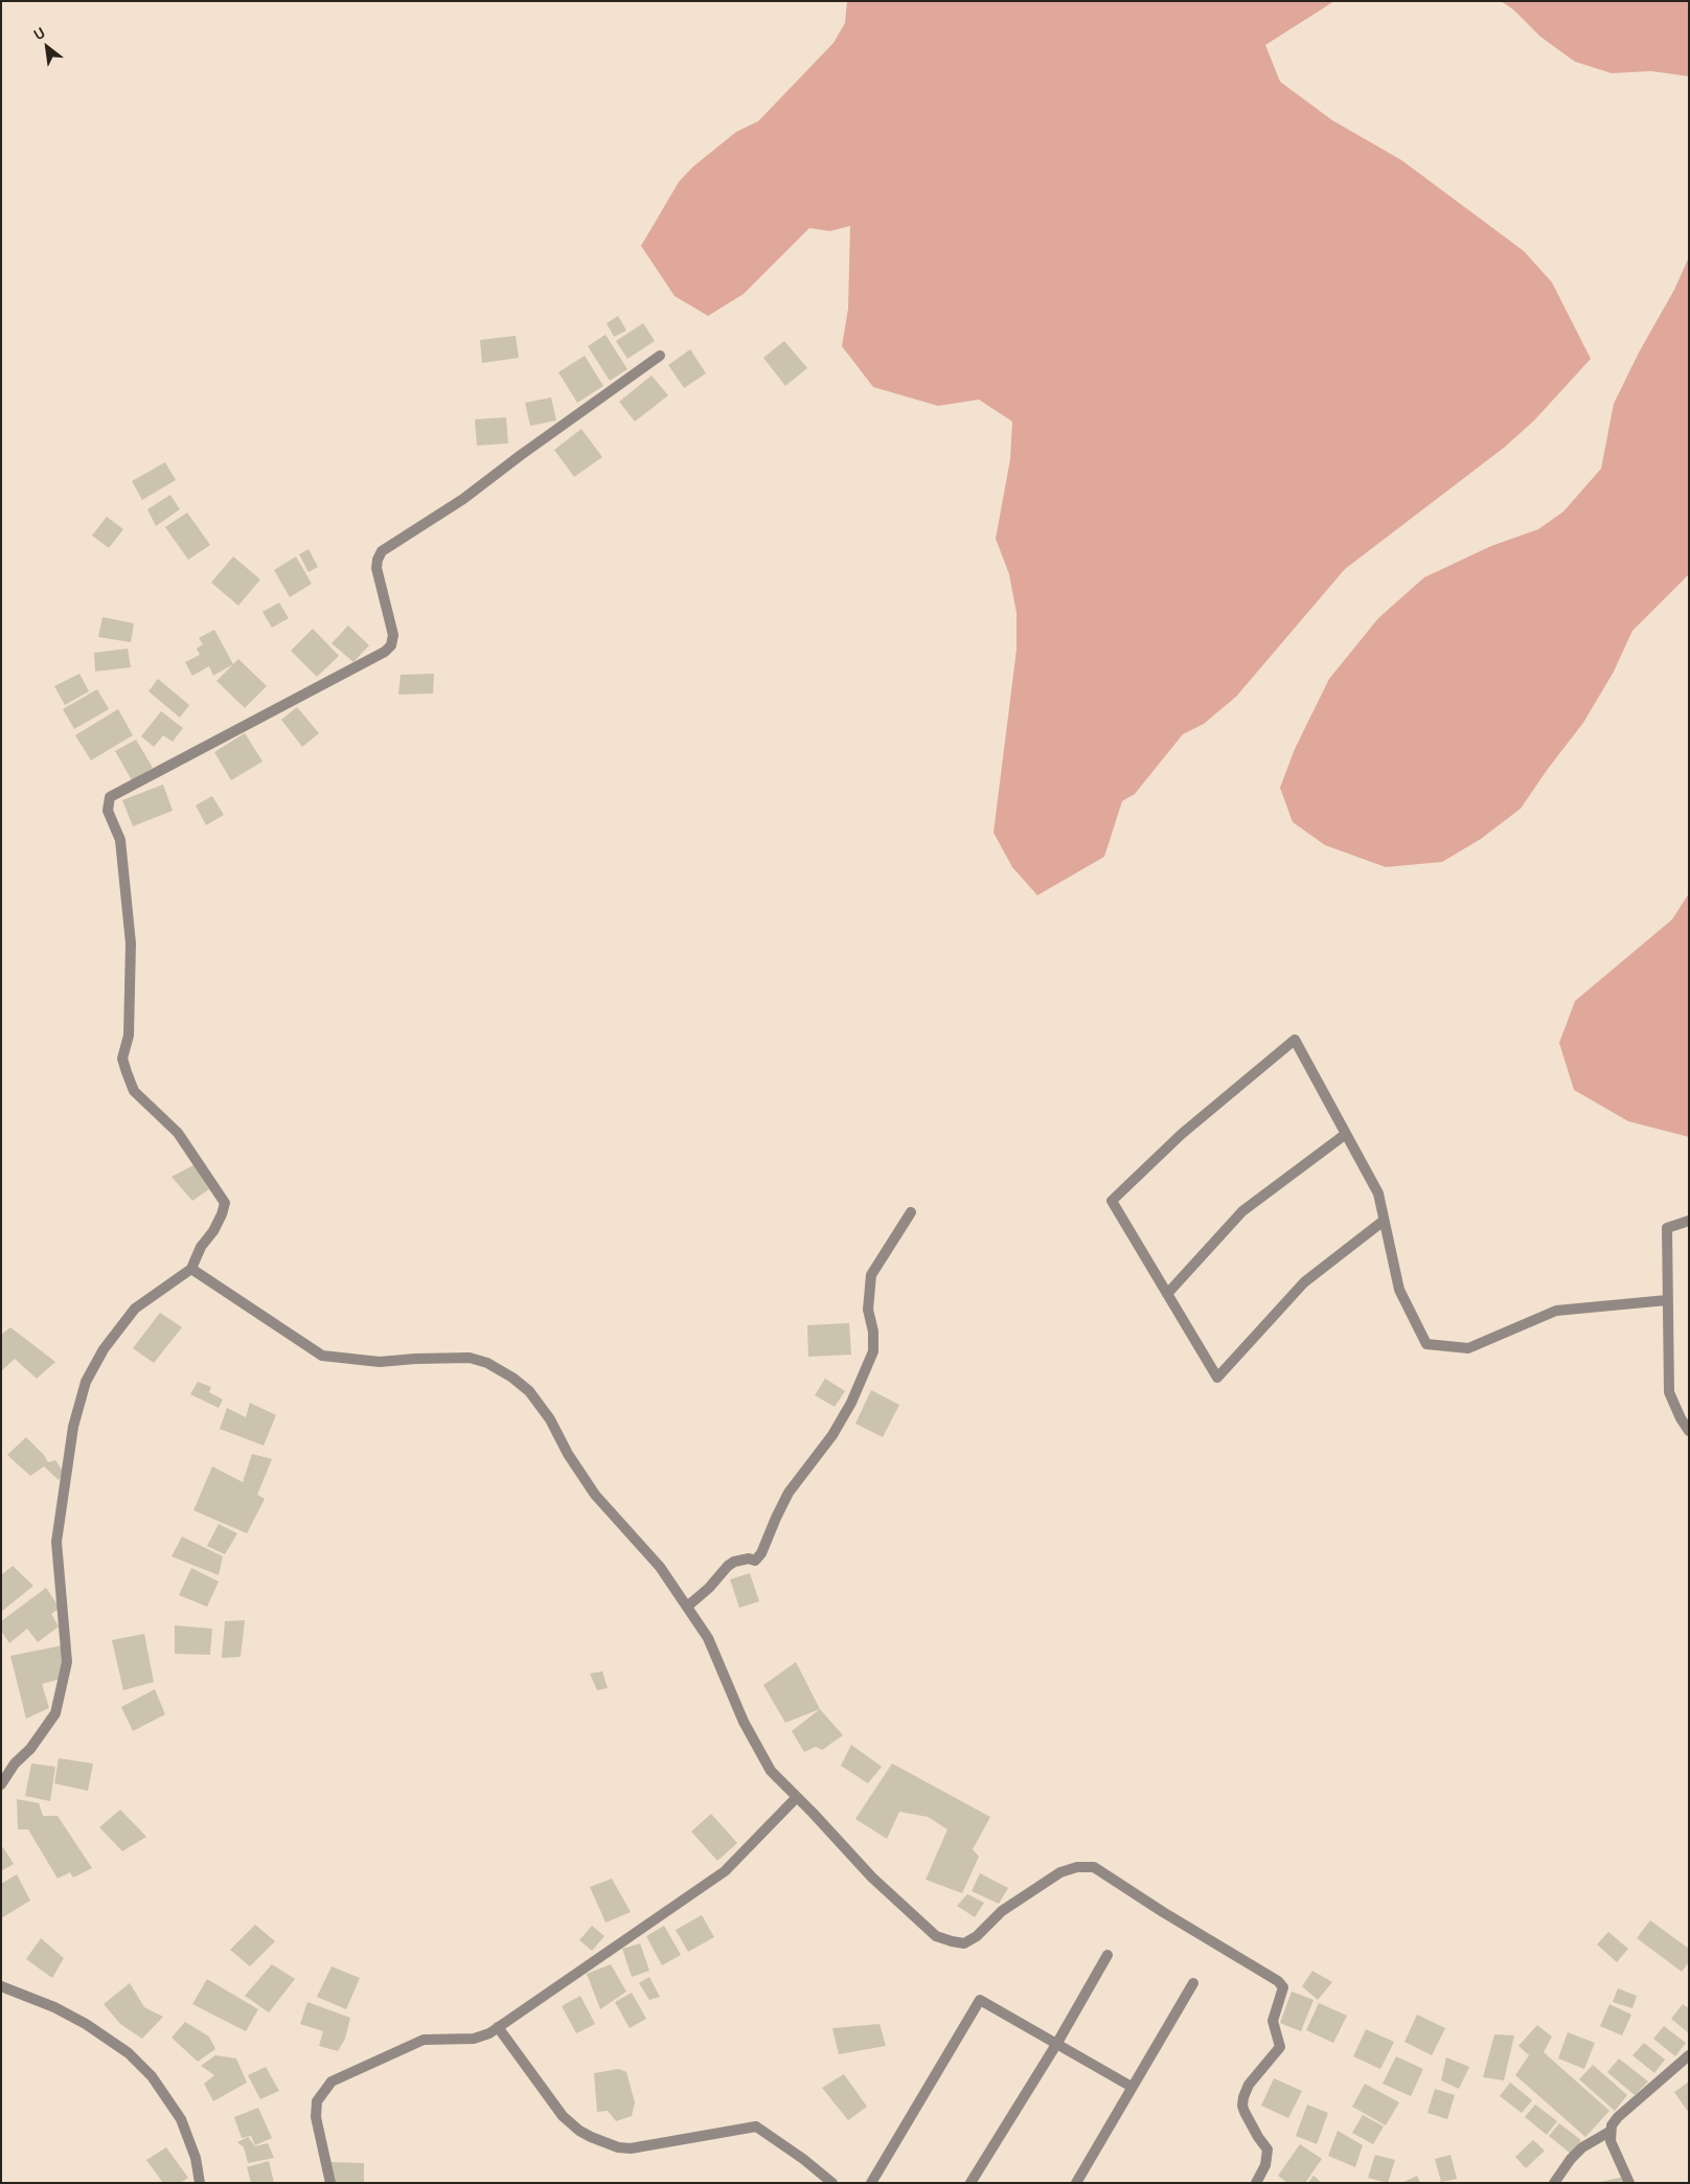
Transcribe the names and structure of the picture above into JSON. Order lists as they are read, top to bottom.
{
  "north": "top left"
}
